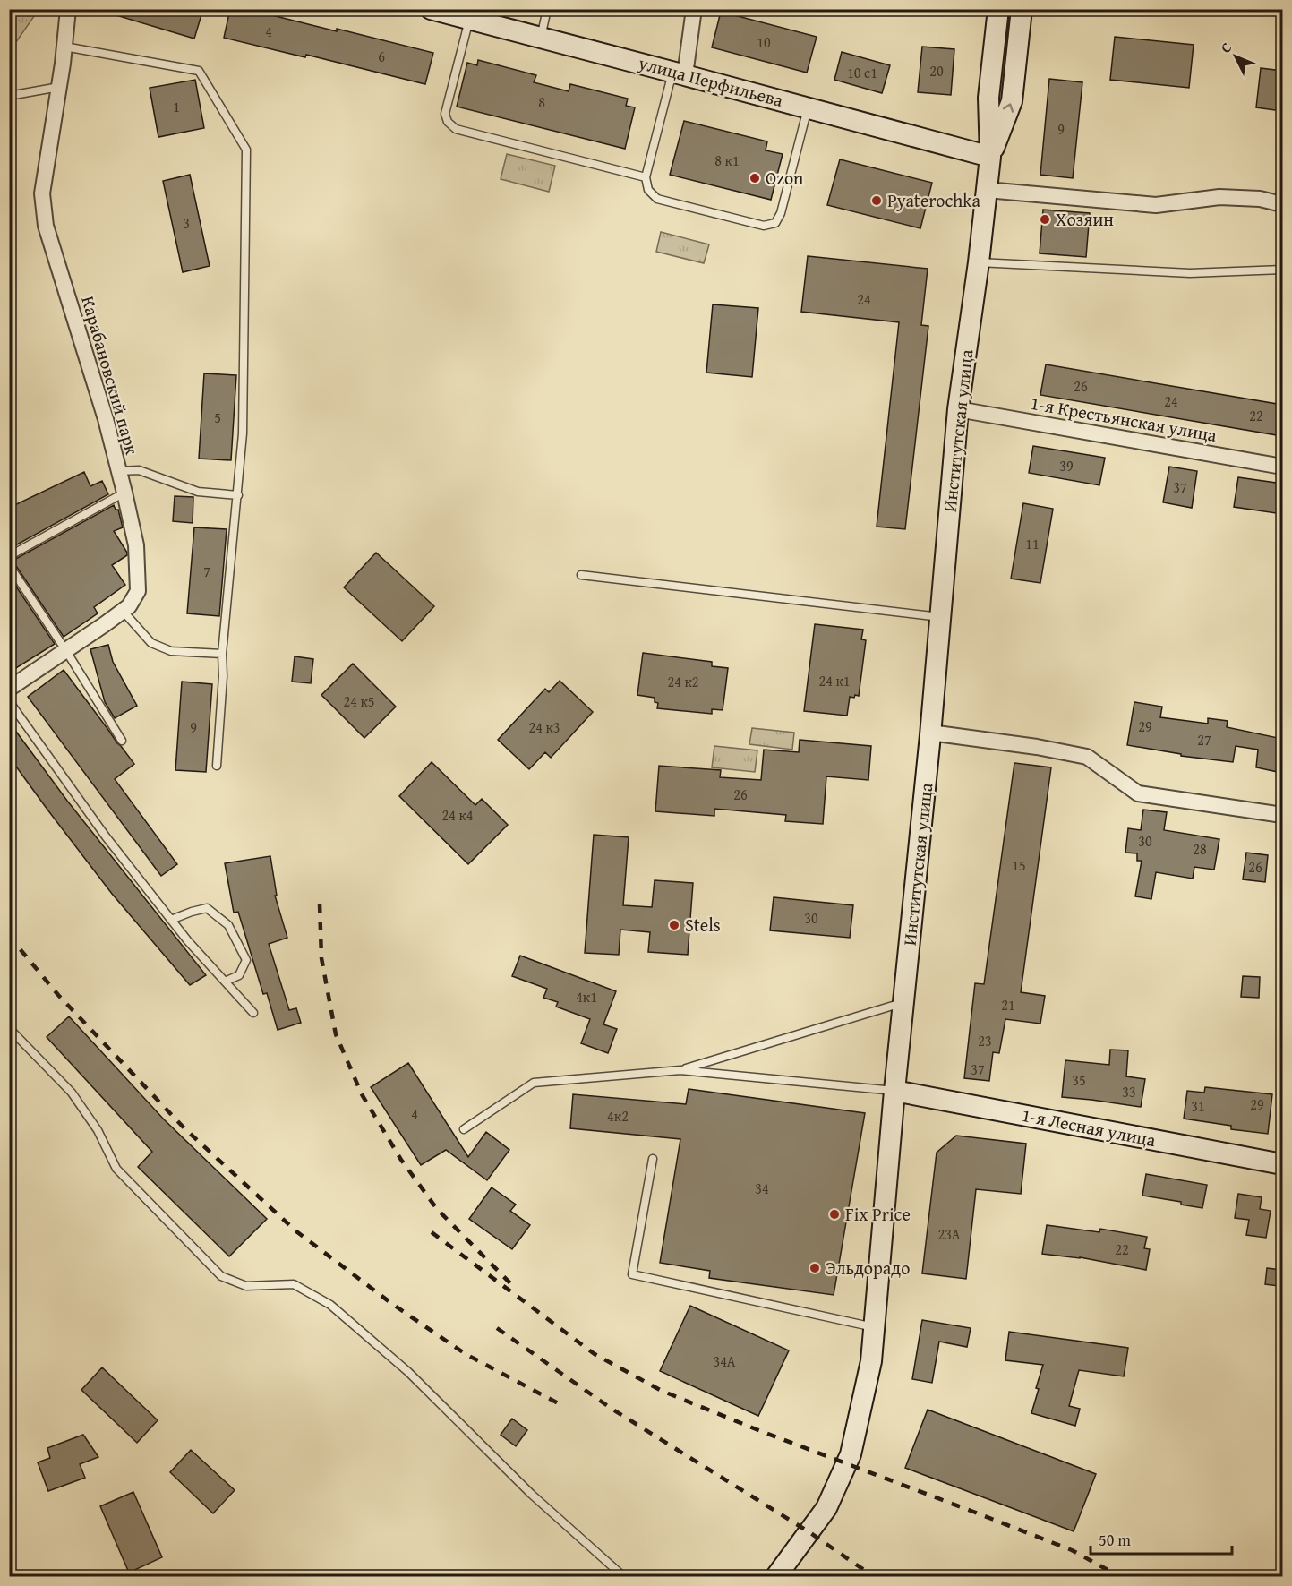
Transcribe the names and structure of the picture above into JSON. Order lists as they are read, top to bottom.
{
  "streets": {
    "main road": ["улица Перфильева", "Институтская улица", "1-я Лесная улица"],
    "street": ["Карабановский парк", "1-я Крестьянская улица"]
  },
  "crossings": [
    ["улица Перфильева", "Институтская улица"],
    ["1-я Крестьянская улица", "Институтская улица"],
    ["Институтская улица", "1-я Лесная улица"]
  ],
  "places": [
    "Ozon",
    "Pyaterochka",
    "Хозяин",
    "Stels",
    "Fix Price",
    "Эльдорадо"
  ],
  "house_numbers": [
    "4",
    "10",
    "6",
    "20",
    "10 с1",
    "8",
    "1",
    "9",
    "8 к1",
    "3",
    "24",
    "26",
    "24",
    "22",
    "5",
    "39",
    "37",
    "11",
    "7",
    "24 к1",
    "24 к2",
    "24 к5",
    "29",
    "9",
    "24 к3",
    "27",
    "26",
    "24 к4",
    "30",
    "28",
    "15",
    "26",
    "30",
    "4к1",
    "21",
    "23",
    "37",
    "35",
    "33",
    "29",
    "31",
    "4",
    "4к2",
    "34",
    "23А",
    "22",
    "34А"
  ],
  "scale_bar": "50 m",
  "north": "top left"
}
